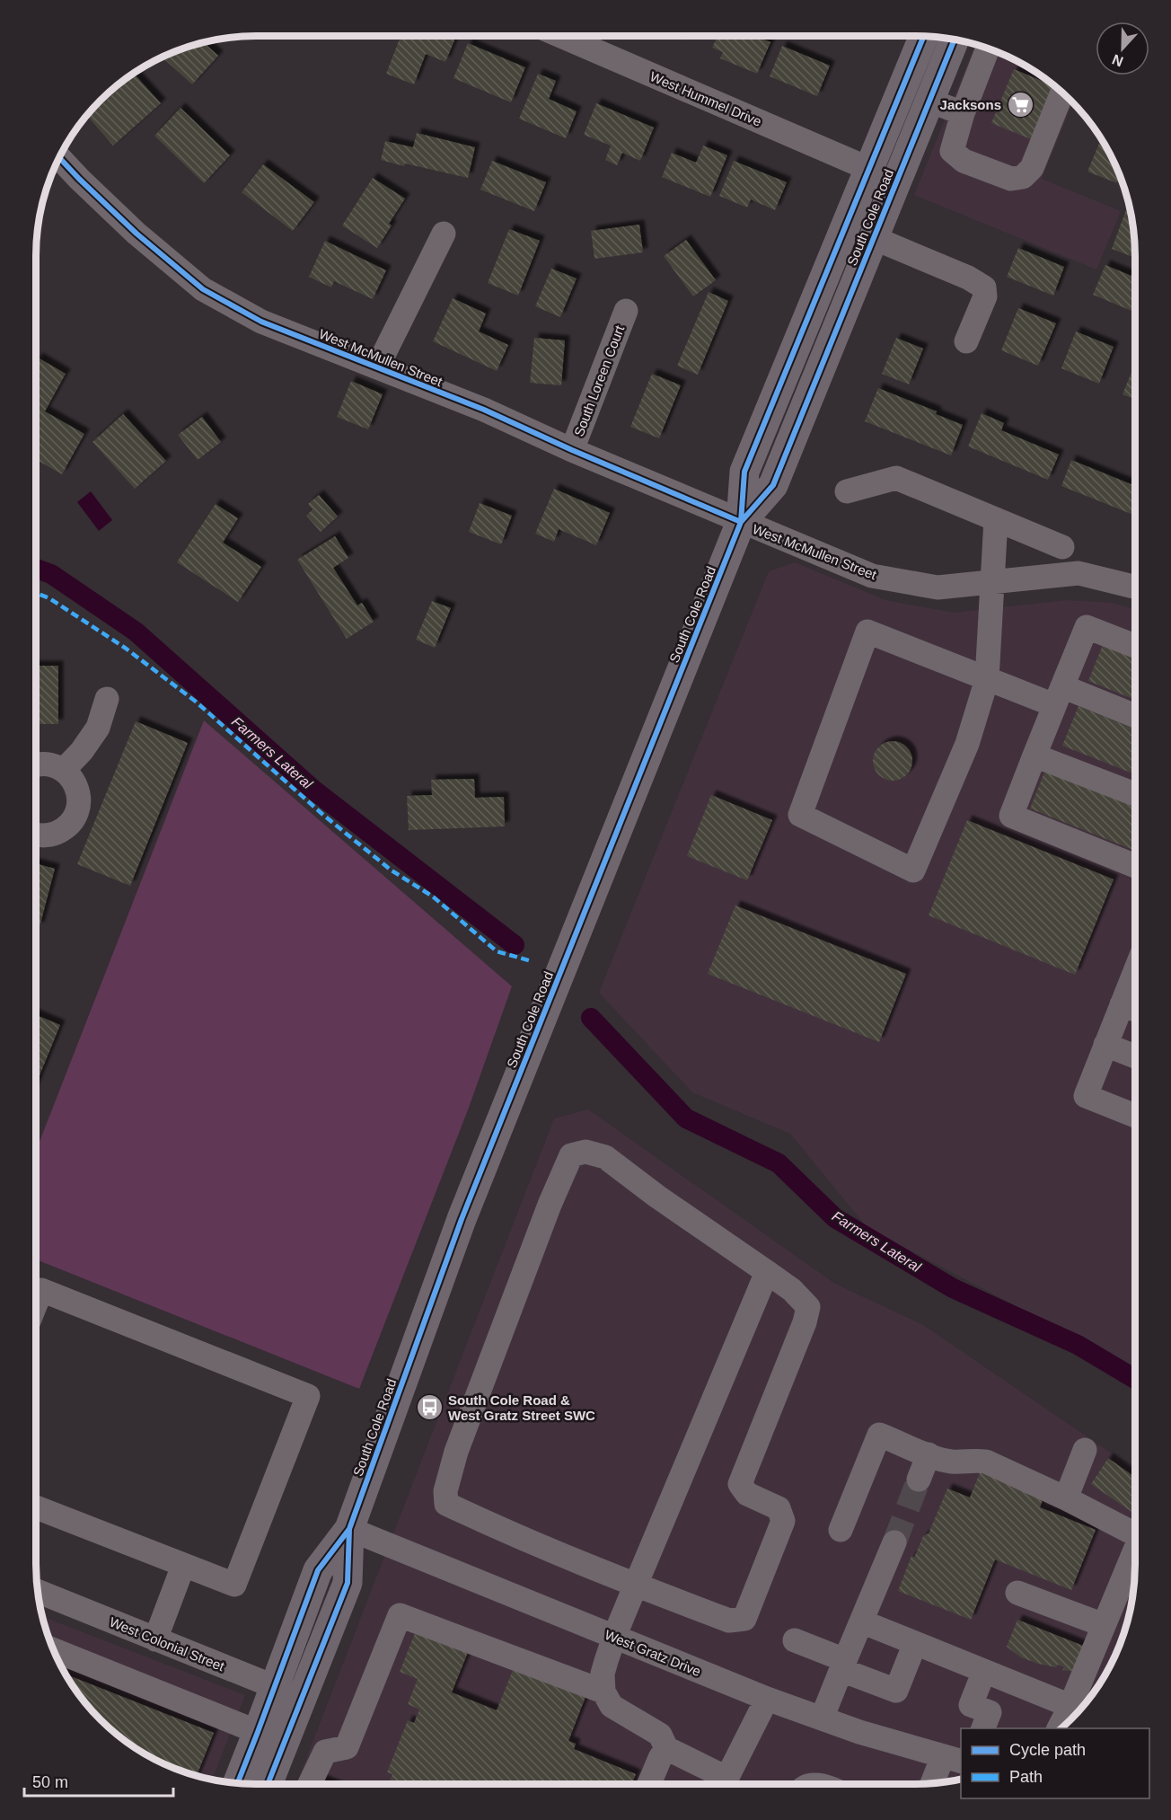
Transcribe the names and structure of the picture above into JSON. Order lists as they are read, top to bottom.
{
  "streets": {
    "main road": ["South Cole Road"],
    "street": [
      "West Hummel Drive",
      "West McMullen Street",
      "South Loreen Court",
      "West Colonial Street",
      "West Gratz Drive"
    ]
  },
  "crossings": [
    ["West Hummel Drive", "South Cole Road"],
    ["South Cole Road", "West McMullen Street"],
    ["South Cole Road", "West Colonial Street"],
    ["South Cole Road", "West Gratz Drive"],
    ["West McMullen Street", "South Loreen Court"]
  ],
  "water": ["Farmers Lateral"],
  "places": {
    "supermarket": ["Jacksons"],
    "bus stop": ["South Cole Road & West Gratz Street SWC"]
  },
  "legend": ["Cycle path", "Path"],
  "scale_bar": "50 m",
  "north": "bottom"
}
